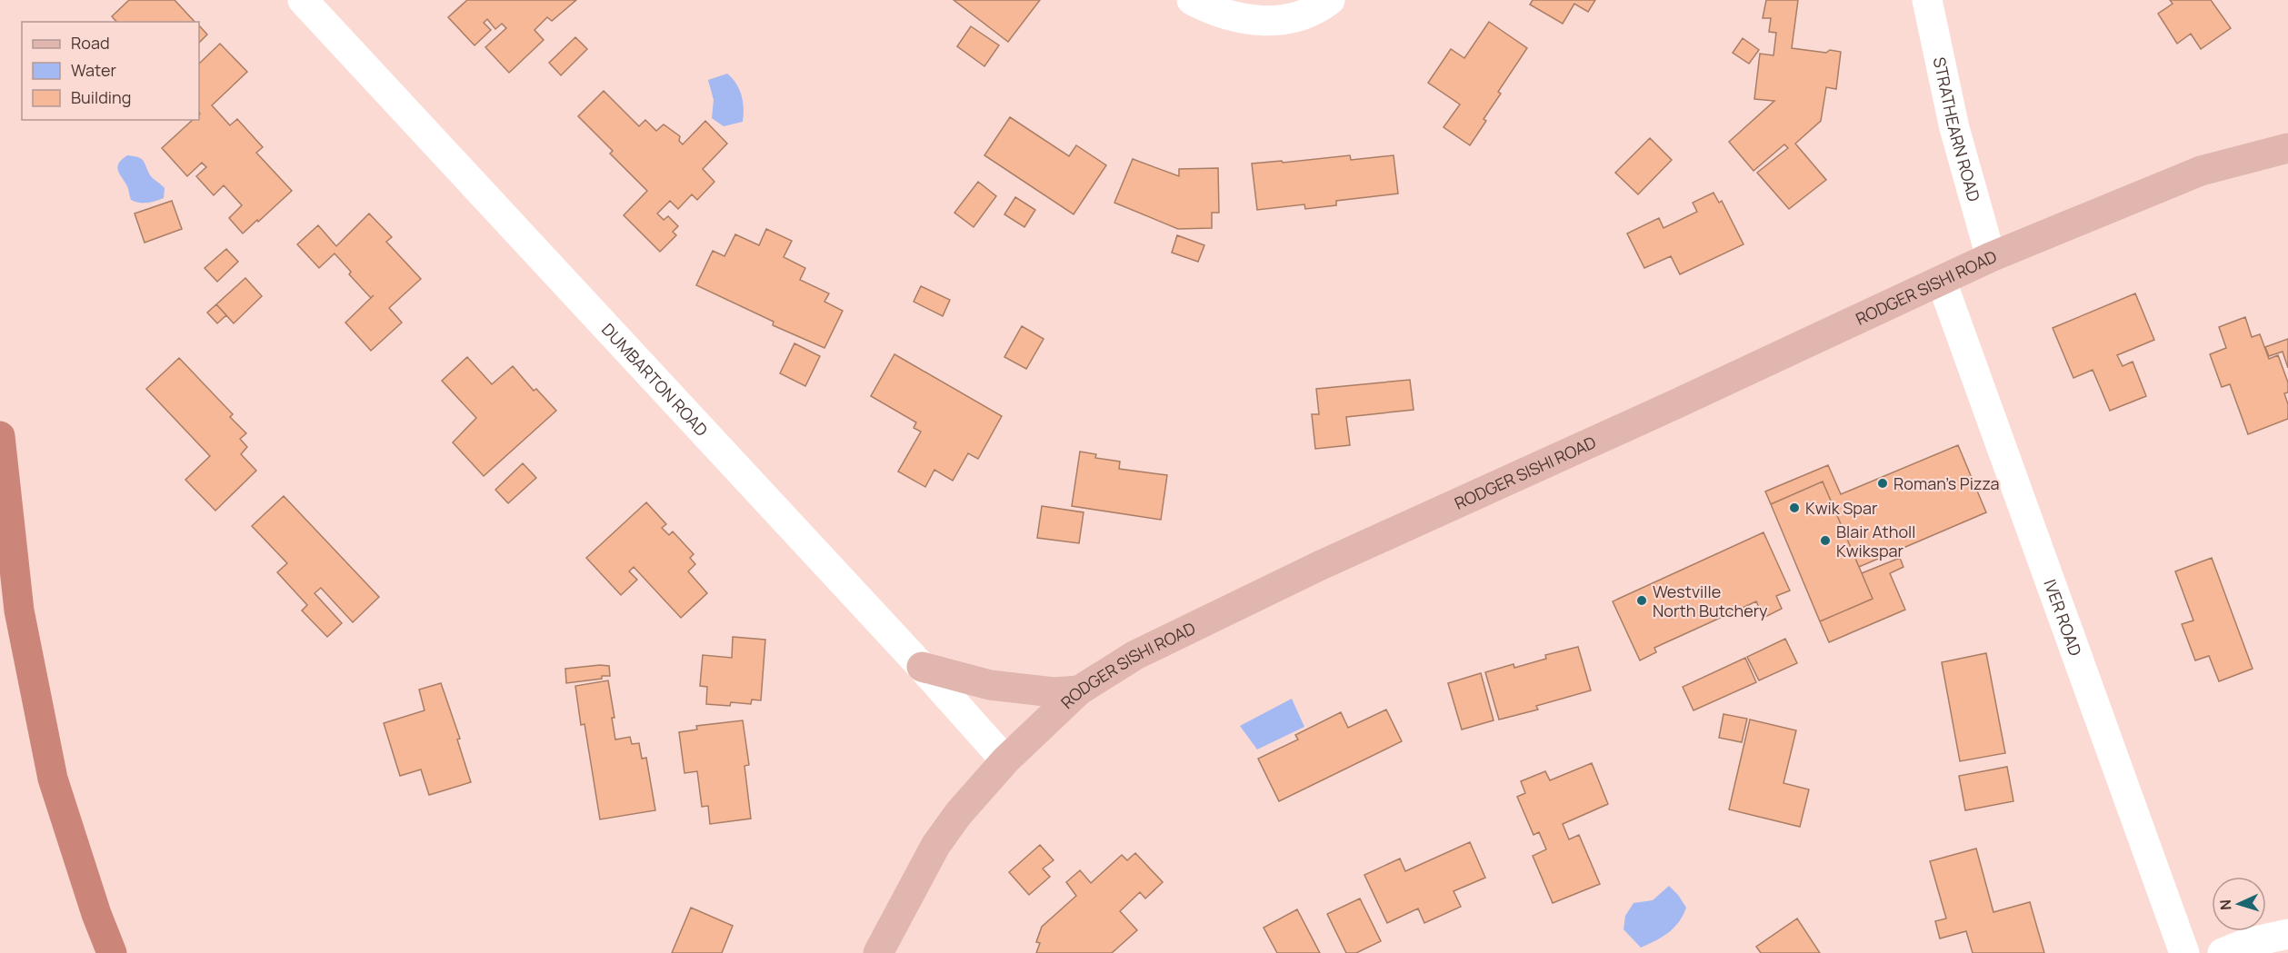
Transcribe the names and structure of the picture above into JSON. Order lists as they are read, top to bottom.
{
  "streets": {
    "main road": ["RODGER SISHI ROAD"],
    "street": ["STRATHEARN ROAD", "DUMBARTON ROAD", "IVER ROAD"]
  },
  "crossings": [
    ["STRATHEARN ROAD", "RODGER SISHI ROAD"],
    ["RODGER SISHI ROAD", "DUMBARTON ROAD"],
    ["RODGER SISHI ROAD", "IVER ROAD"]
  ],
  "places": [
    "Roman's Pizza",
    "Kwik Spar",
    "Blair Atholl Kwikspar",
    "Westville North Butchery"
  ],
  "legend": ["Road", "Water", "Building"],
  "north": "left"
}
